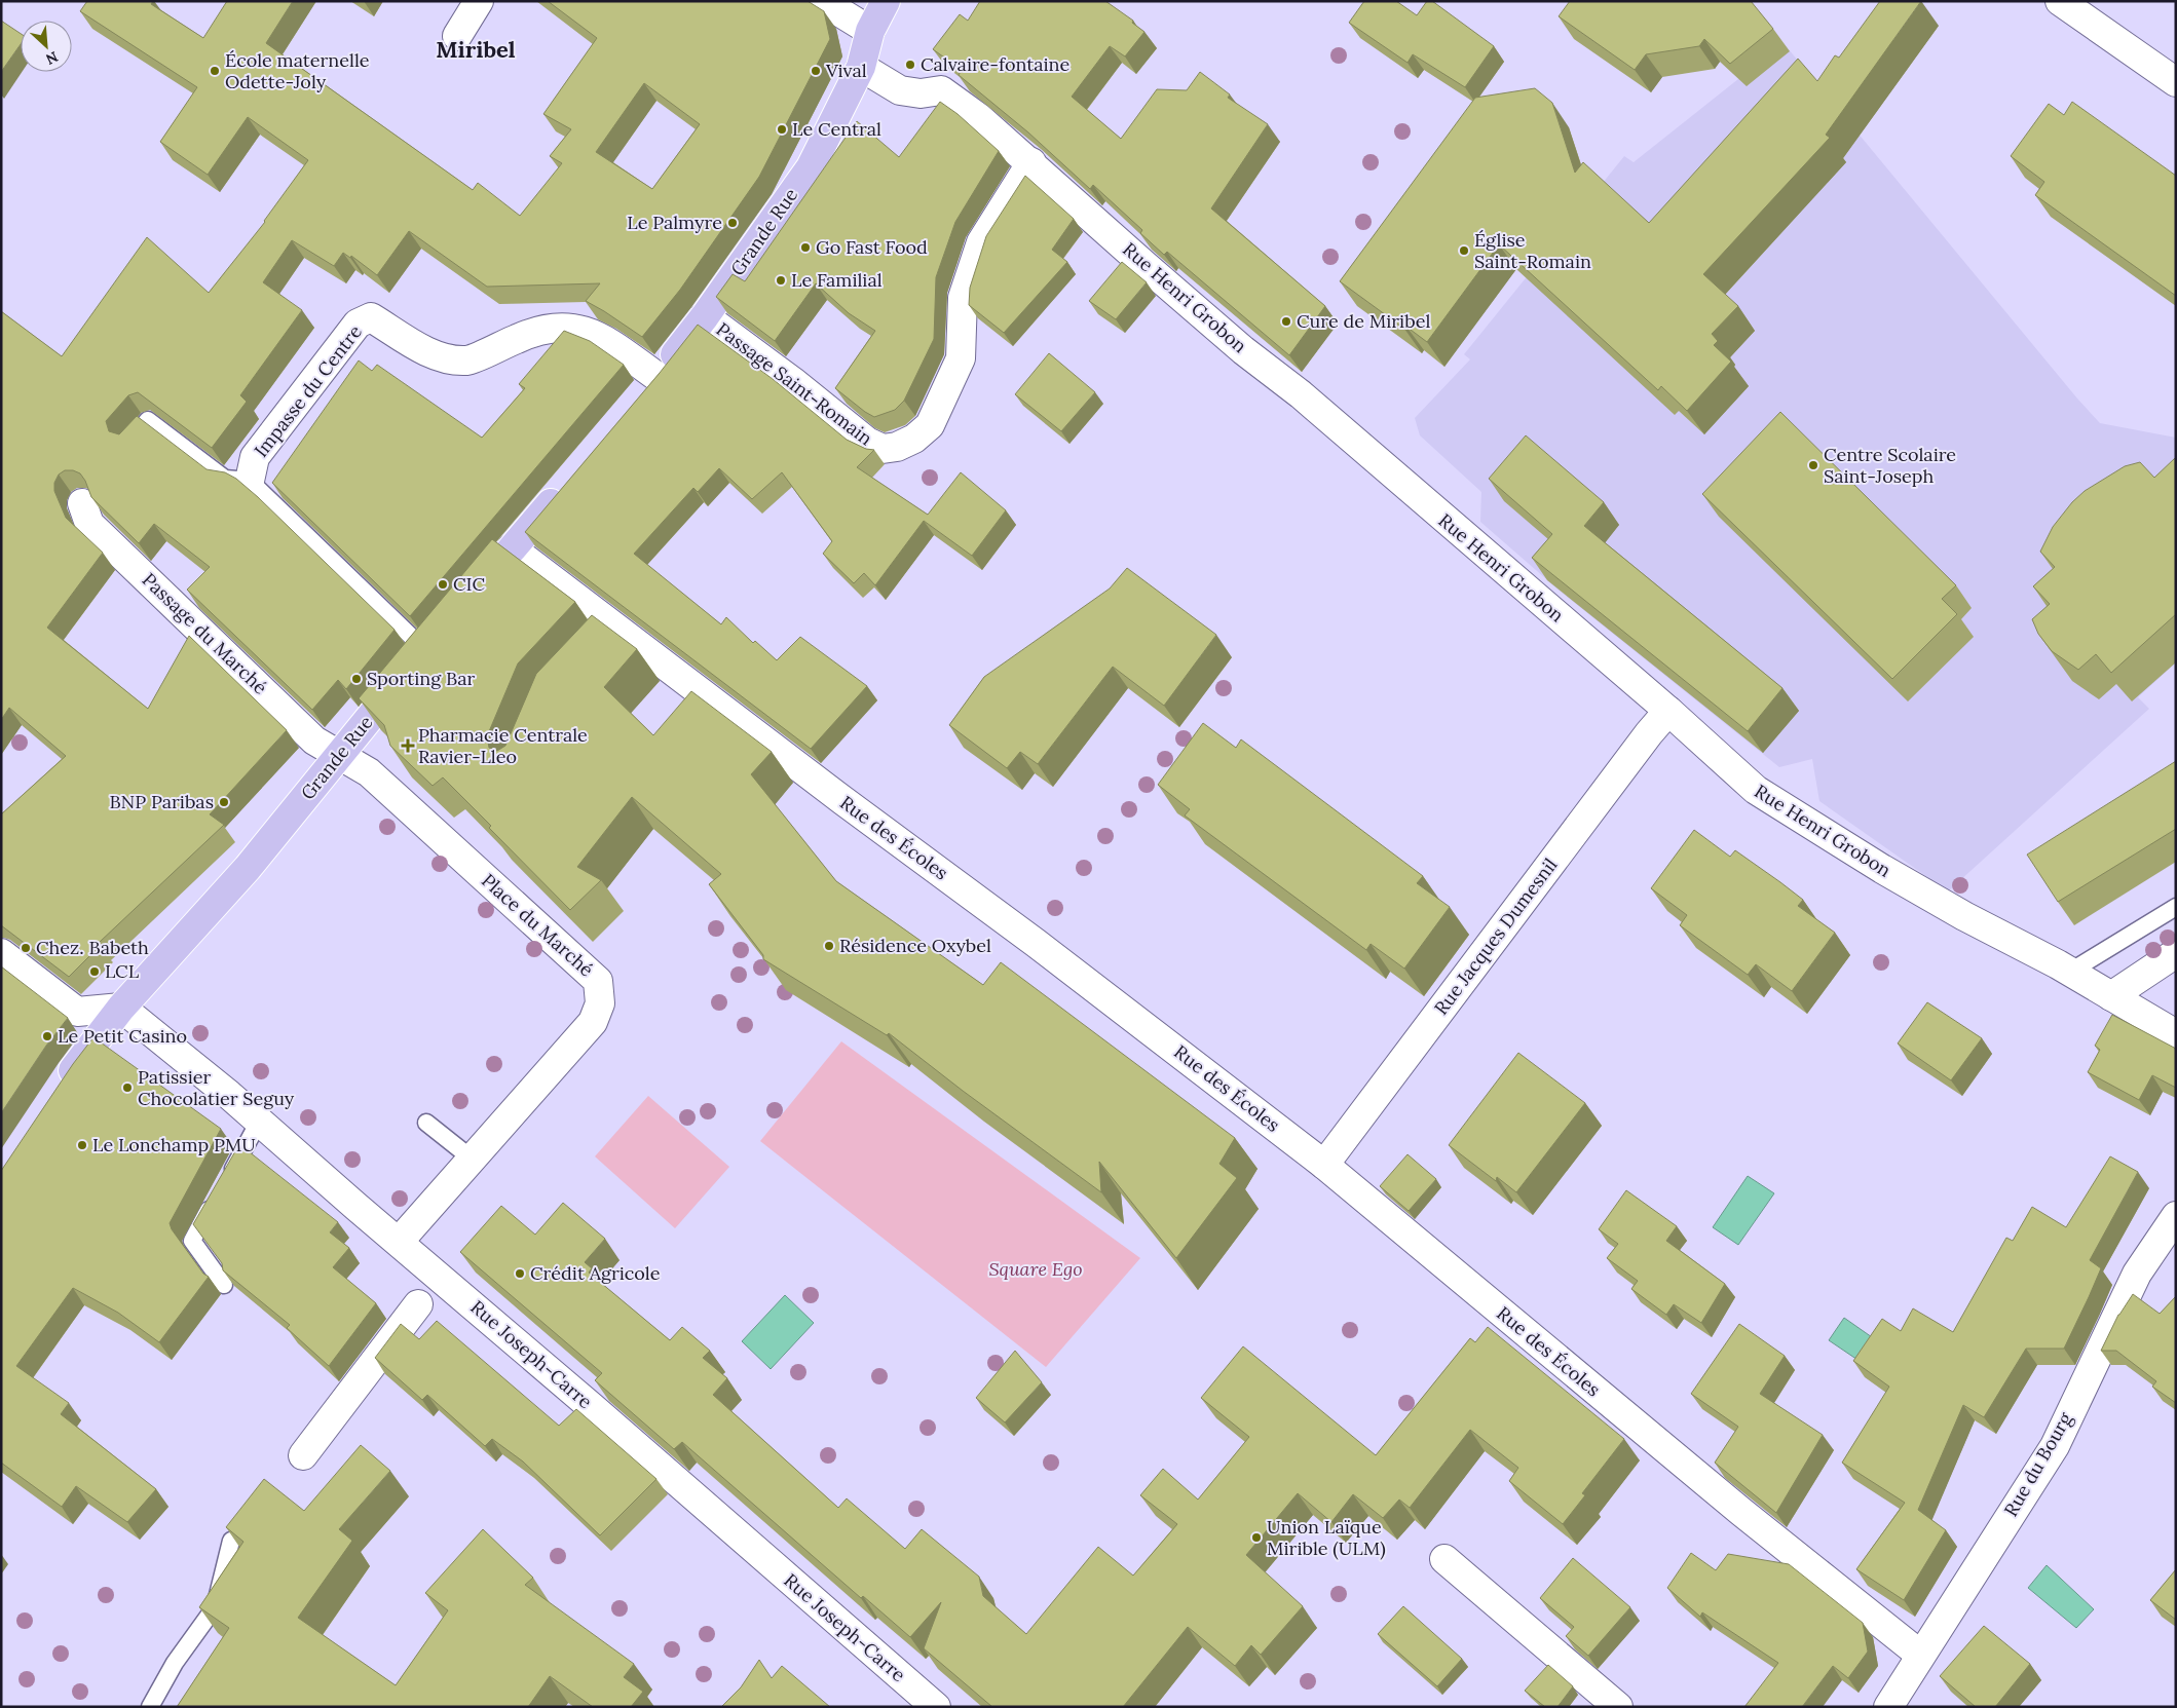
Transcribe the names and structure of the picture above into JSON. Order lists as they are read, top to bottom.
{
  "streets": {
    "main road": ["Grande Rue"],
    "street": [
      "Rue Henri Grobon",
      "Passage Saint-Romain",
      "Impasse du Centre",
      "Passage du Marché",
      "Rue des Écoles",
      "Place du Marché",
      "Rue Jacques Dumesnil",
      "Rue Joseph-Carre",
      "Rue du Bourg"
    ]
  },
  "crossings": [
    ["Grande Rue", "Rue Henri Grobon"],
    ["Grande Rue", "Passage Saint-Romain"],
    ["Grande Rue", "Impasse du Centre"],
    ["Grande Rue", "Passage du Marché"],
    ["Grande Rue", "Place du Marché"],
    ["Grande Rue", "Rue Joseph-Carre"],
    ["Rue Henri Grobon", "Passage Saint-Romain"],
    ["Rue Henri Grobon", "Rue Jacques Dumesnil"],
    ["Passage du Marché", "Place du Marché"],
    ["Rue des Écoles", "Rue Jacques Dumesnil"],
    ["Rue des Écoles", "Rue du Bourg"],
    ["Place du Marché", "Rue Joseph-Carre"]
  ],
  "districts": ["Miribel"],
  "parks": ["Square Ego"],
  "places": {
    "other": [
      "Calvaire-fontaine",
      "École maternelle Odette-Joly",
      "Vival",
      "Le Central",
      "Le Palmyre",
      "Go Fast Food",
      "Église Saint-Romain",
      "Le Familial",
      "Cure de Miribel",
      "Centre Scolaire Saint-Joseph",
      "CIC",
      "Sporting Bar",
      "BNP Paribas",
      "Résidence Oxybel",
      "Chez. Babeth",
      "LCL",
      "Le Petit Casino",
      "Patissier Chocolatier Seguy",
      "Le Lonchamp PMU",
      "Crédit Agricole",
      "Union Laïque Mirible (ULM)"
    ],
    "health": ["Pharmacie Centrale Ravier-Lleo"]
  },
  "north": "bottom right"
}
